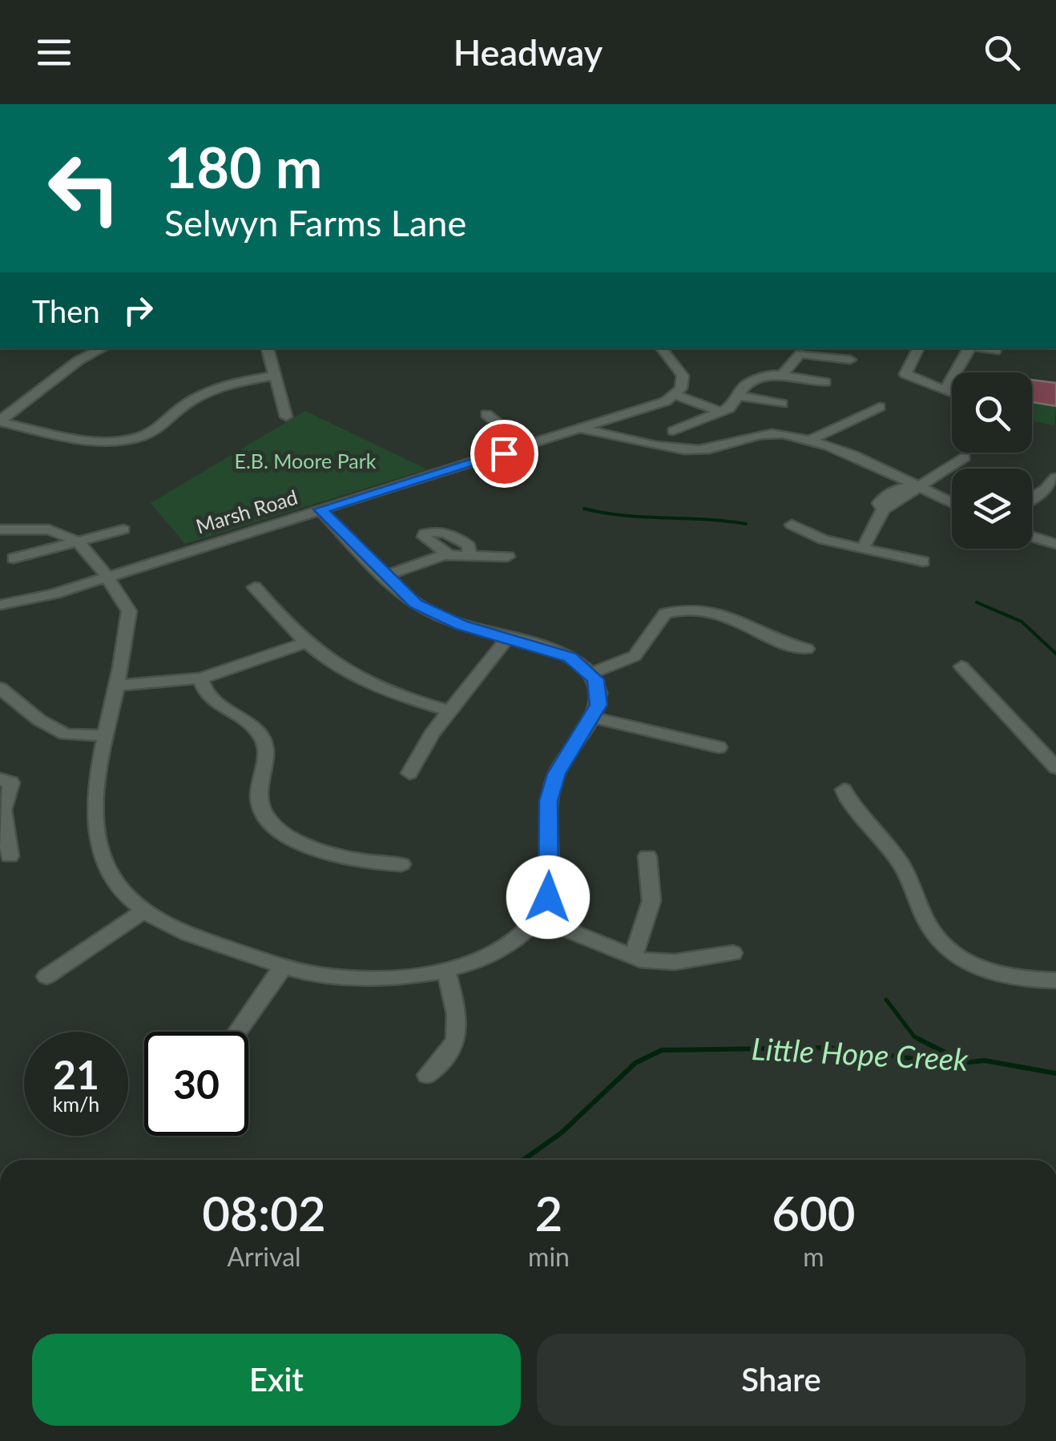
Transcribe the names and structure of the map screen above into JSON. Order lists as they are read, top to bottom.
{
  "streets": {
    "street": ["Marsh Road"]
  },
  "water": ["Little Hope Creek"],
  "parks": ["E.B. Moore Park"],
  "page": {
    "header": "Headway",
    "turn": ["180 m", "Selwyn Farms Lane"],
    "then": "Then",
    "speed": "21 km/h",
    "limit": "30",
    "eta": [
      "08:02",
      "Arrival",
      "2",
      "min",
      "600",
      "m"
    ],
    "buttons": ["Exit", "Share"]
  }
}
